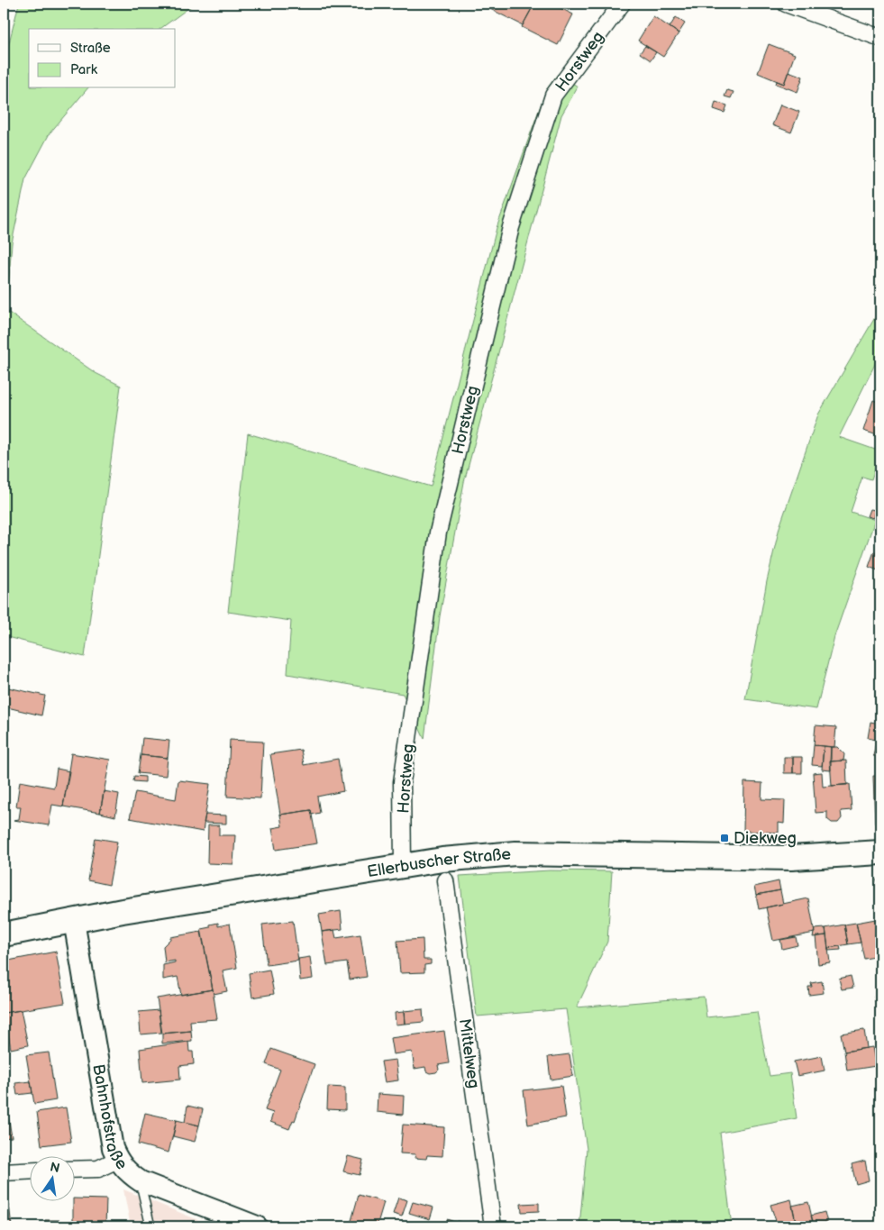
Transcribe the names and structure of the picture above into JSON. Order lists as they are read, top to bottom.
{
  "streets": {
    "main road": ["Ellerbuscher Straße"],
    "street": ["Horstweg", "Mittelweg", "Bahnhofstraße"]
  },
  "crossings": [
    ["Horstweg", "Ellerbuscher Straße"],
    ["Ellerbuscher Straße", "Bahnhofstraße"]
  ],
  "places": {
    "transit": ["Diekweg"]
  },
  "legend": ["Straße", "Park"],
  "north": "top"
}
